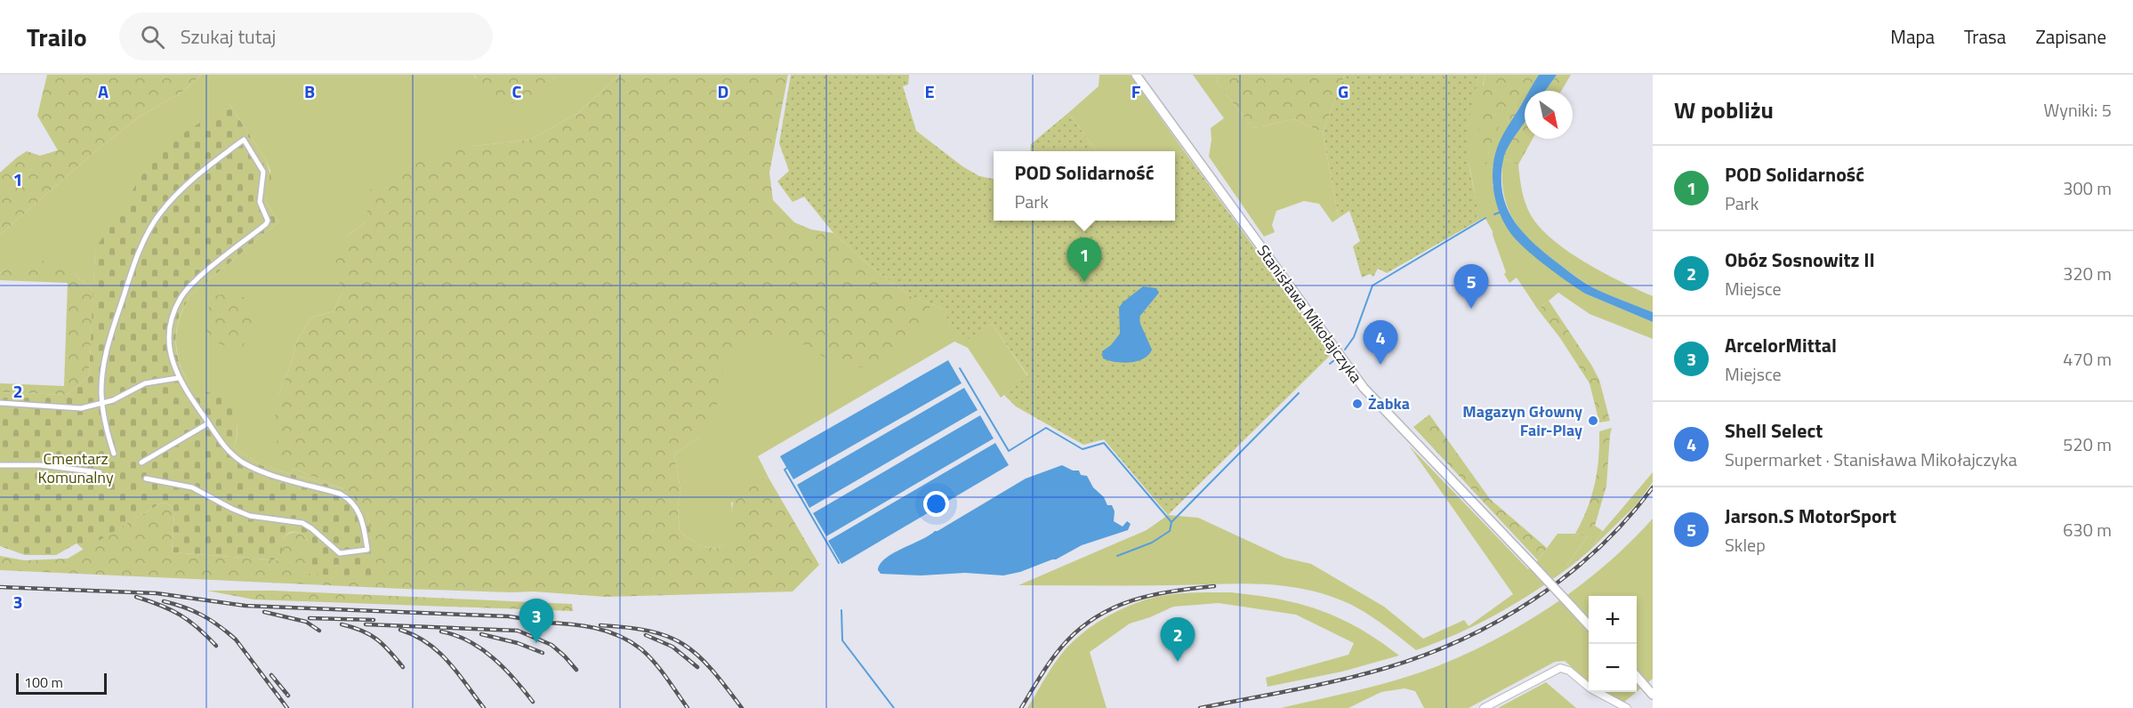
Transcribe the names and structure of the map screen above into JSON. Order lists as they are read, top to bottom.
{
  "streets": {
    "street": ["Stanisława Mikołajczyka"]
  },
  "parks": ["Cmentarz Komunalny"],
  "places": ["Żabka", "Magazyn Głowny Fair-Play"],
  "scale_bar": "100 m",
  "north": "bottom right",
  "page": {
    "header": "Trailo",
    "search": "Szukaj tutaj",
    "nav": ["Mapa", "Trasa", "Zapisane"],
    "heading": ["W pobliżu", "Wyniki: 5"],
    "list": [
      {
        "mark": "1",
        "name": "POD Solidarność",
        "note": "Park",
        "value": "300 m"
      },
      {
        "mark": "2",
        "name": "Obóz Sosnowitz II",
        "note": "Miejsce",
        "value": "320 m"
      },
      {
        "mark": "3",
        "name": "ArcelorMittal",
        "note": "Miejsce",
        "value": "470 m"
      },
      {
        "mark": "4",
        "name": "Shell Select",
        "note": "Supermarket · Stanisława Mikołajczyka",
        "value": "520 m"
      },
      {
        "mark": "5",
        "name": "Jarson.S MotorSport",
        "note": "Sklep",
        "value": "630 m"
      }
    ],
    "popup": ["POD Solidarność", "Park"],
    "pins": [
      "1",
      "5",
      "4",
      "3",
      "2"
    ],
    "map_buttons": ["+", "−"],
    "scale": "100 m"
  },
  "grid": {
    "columns": [
      "A",
      "B",
      "C",
      "D",
      "E",
      "F",
      "G"
    ],
    "rows": ["1", "2", "3"]
  }
}
